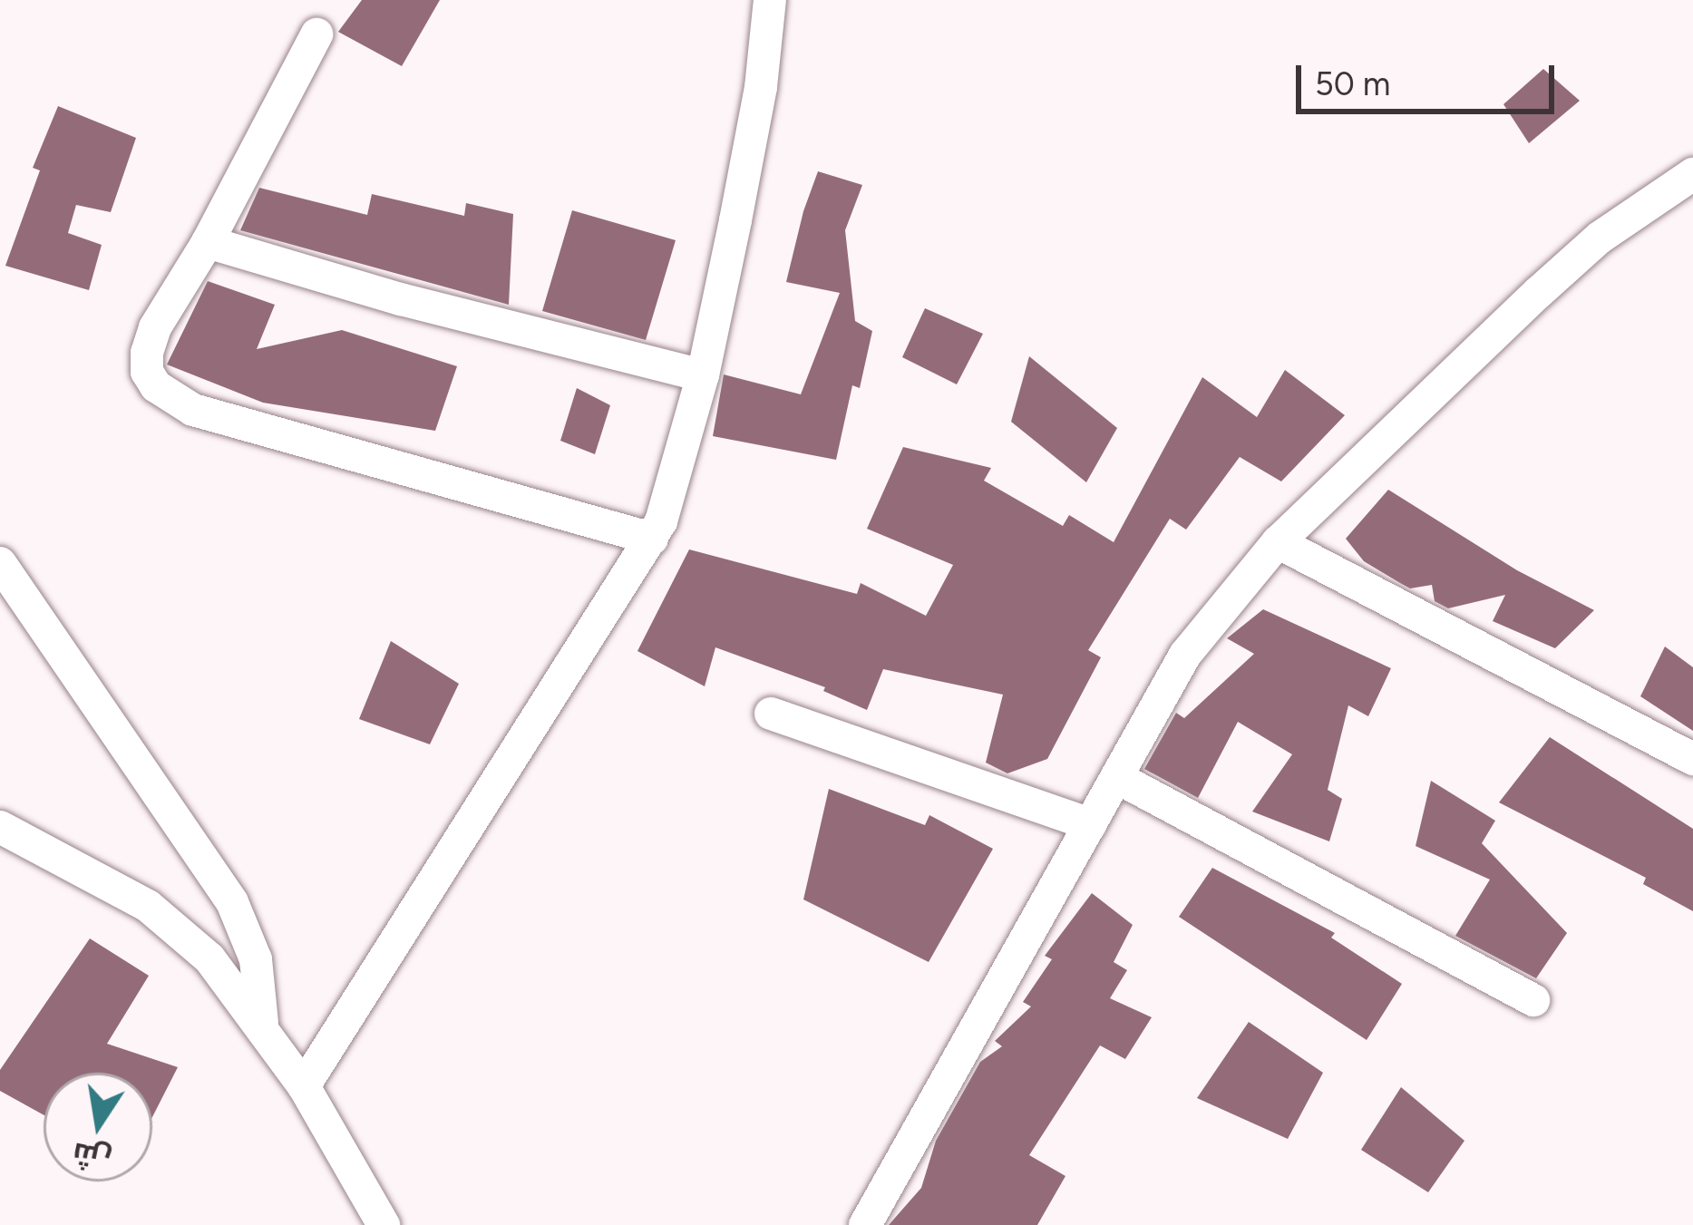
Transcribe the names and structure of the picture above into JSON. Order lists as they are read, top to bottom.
{
  "scale_bar": "50 m",
  "north": "bottom"
}
